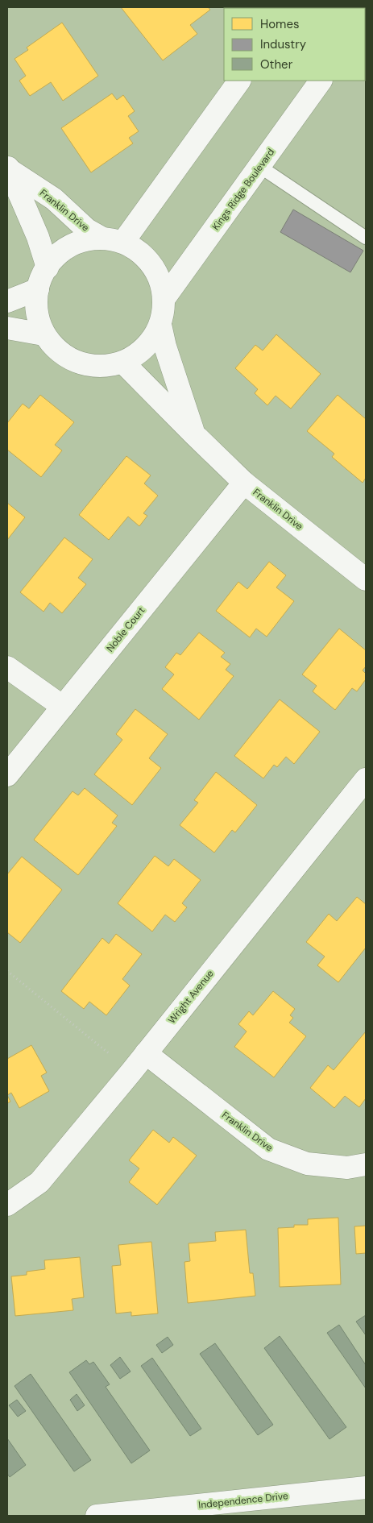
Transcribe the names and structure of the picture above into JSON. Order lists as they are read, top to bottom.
{
  "streets": {
    "street": [
      "Kings Ridge Boulevard",
      "Franklin Drive",
      "Noble Court",
      "Wright Avenue",
      "Independence Drive"
    ]
  },
  "crossings": [
    ["Kings Ridge Boulevard", "Franklin Drive"],
    ["Franklin Drive", "Noble Court"],
    ["Franklin Drive", "Wright Avenue"]
  ],
  "legend": ["Homes", "Industry", "Other"]
}
